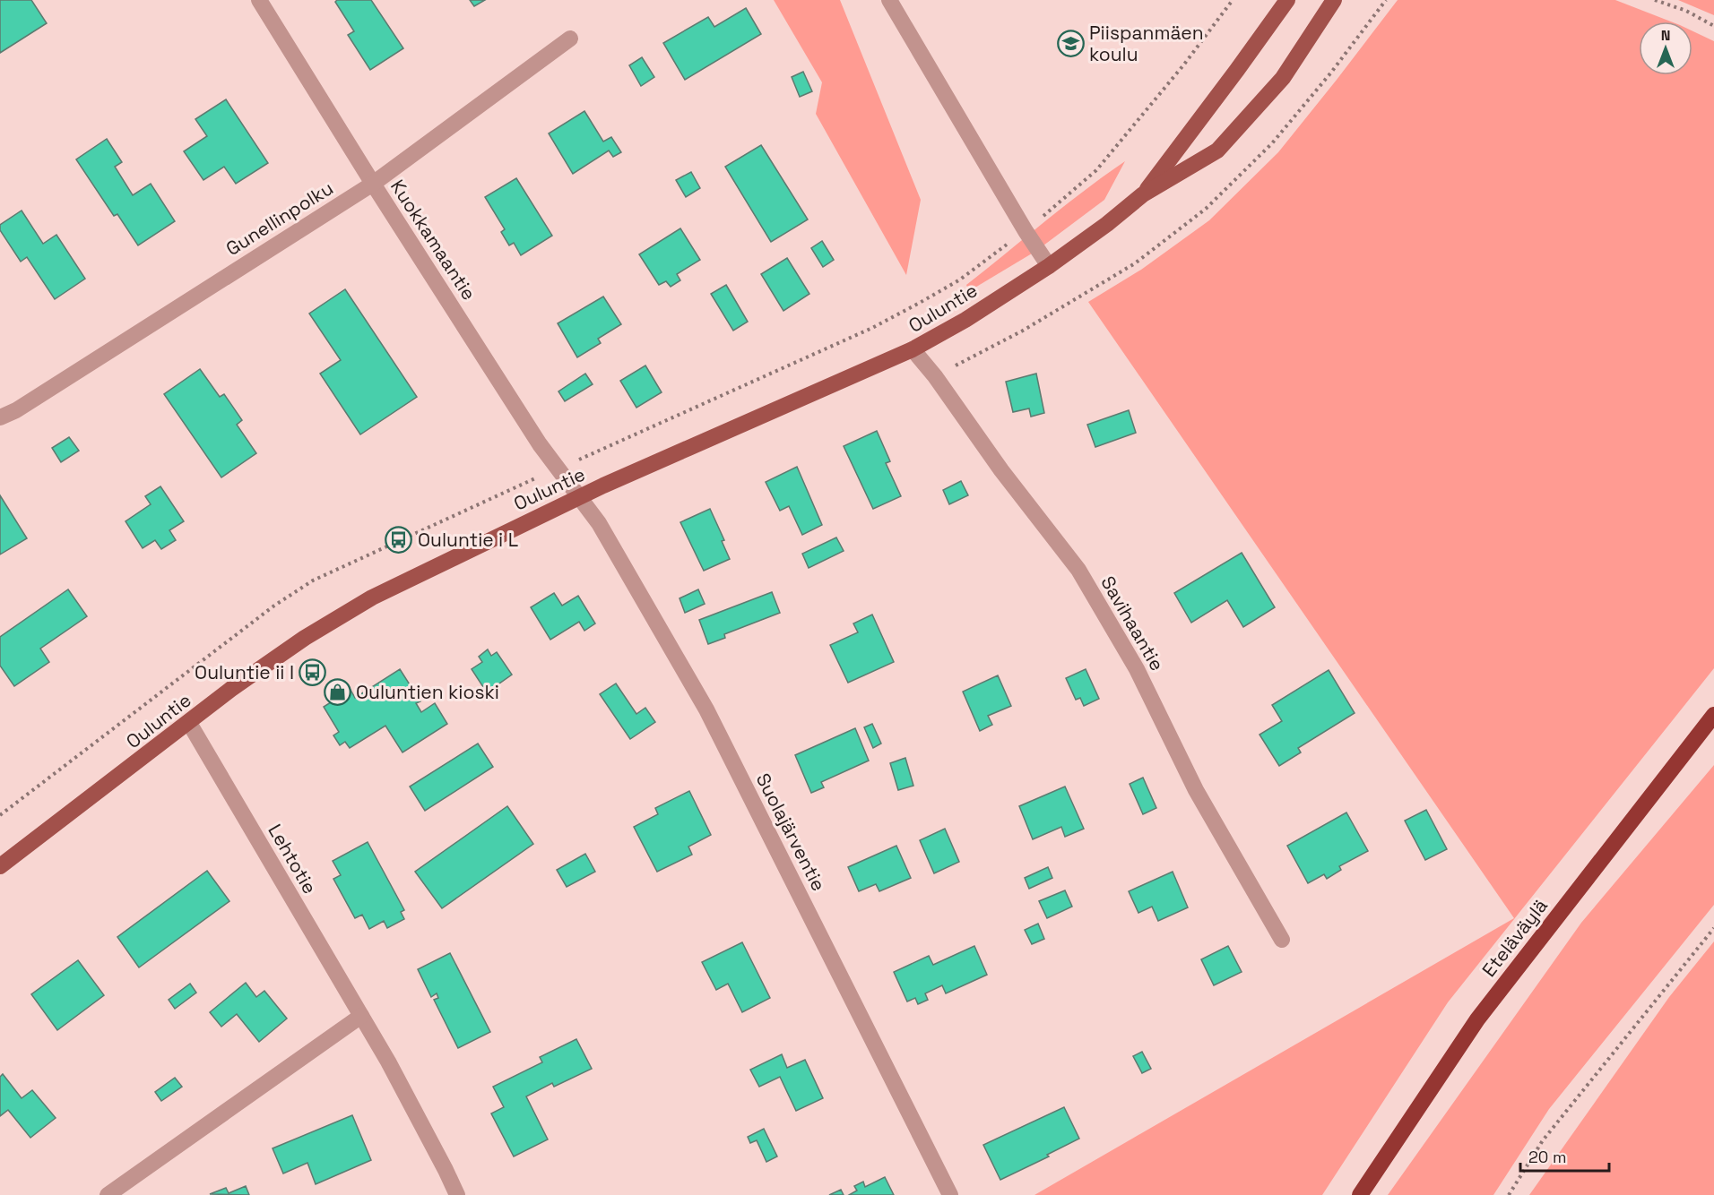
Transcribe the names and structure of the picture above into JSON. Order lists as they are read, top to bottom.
{
  "streets": {
    "highway": ["Eteläväylä"],
    "main road": ["Ouluntie"],
    "street": [
      "Gunellinpolku",
      "Kuokkamaantie",
      "Savihaantie",
      "Suolajärventie",
      "Lehtotie"
    ]
  },
  "crossings": [
    ["Gunellinpolku", "Kuokkamaantie"],
    ["Kuokkamaantie", "Ouluntie"],
    ["Kuokkamaantie", "Suolajärventie"],
    ["Ouluntie", "Savihaantie"],
    ["Ouluntie", "Suolajärventie"],
    ["Ouluntie", "Lehtotie"]
  ],
  "places": {
    "school or university": ["Piispanmäen koulu"],
    "bus stop": ["Ouluntie i L", "Ouluntie ii I"],
    "shop": ["Ouluntien kioski"]
  },
  "scale_bar": "20 m",
  "north": "top"
}
